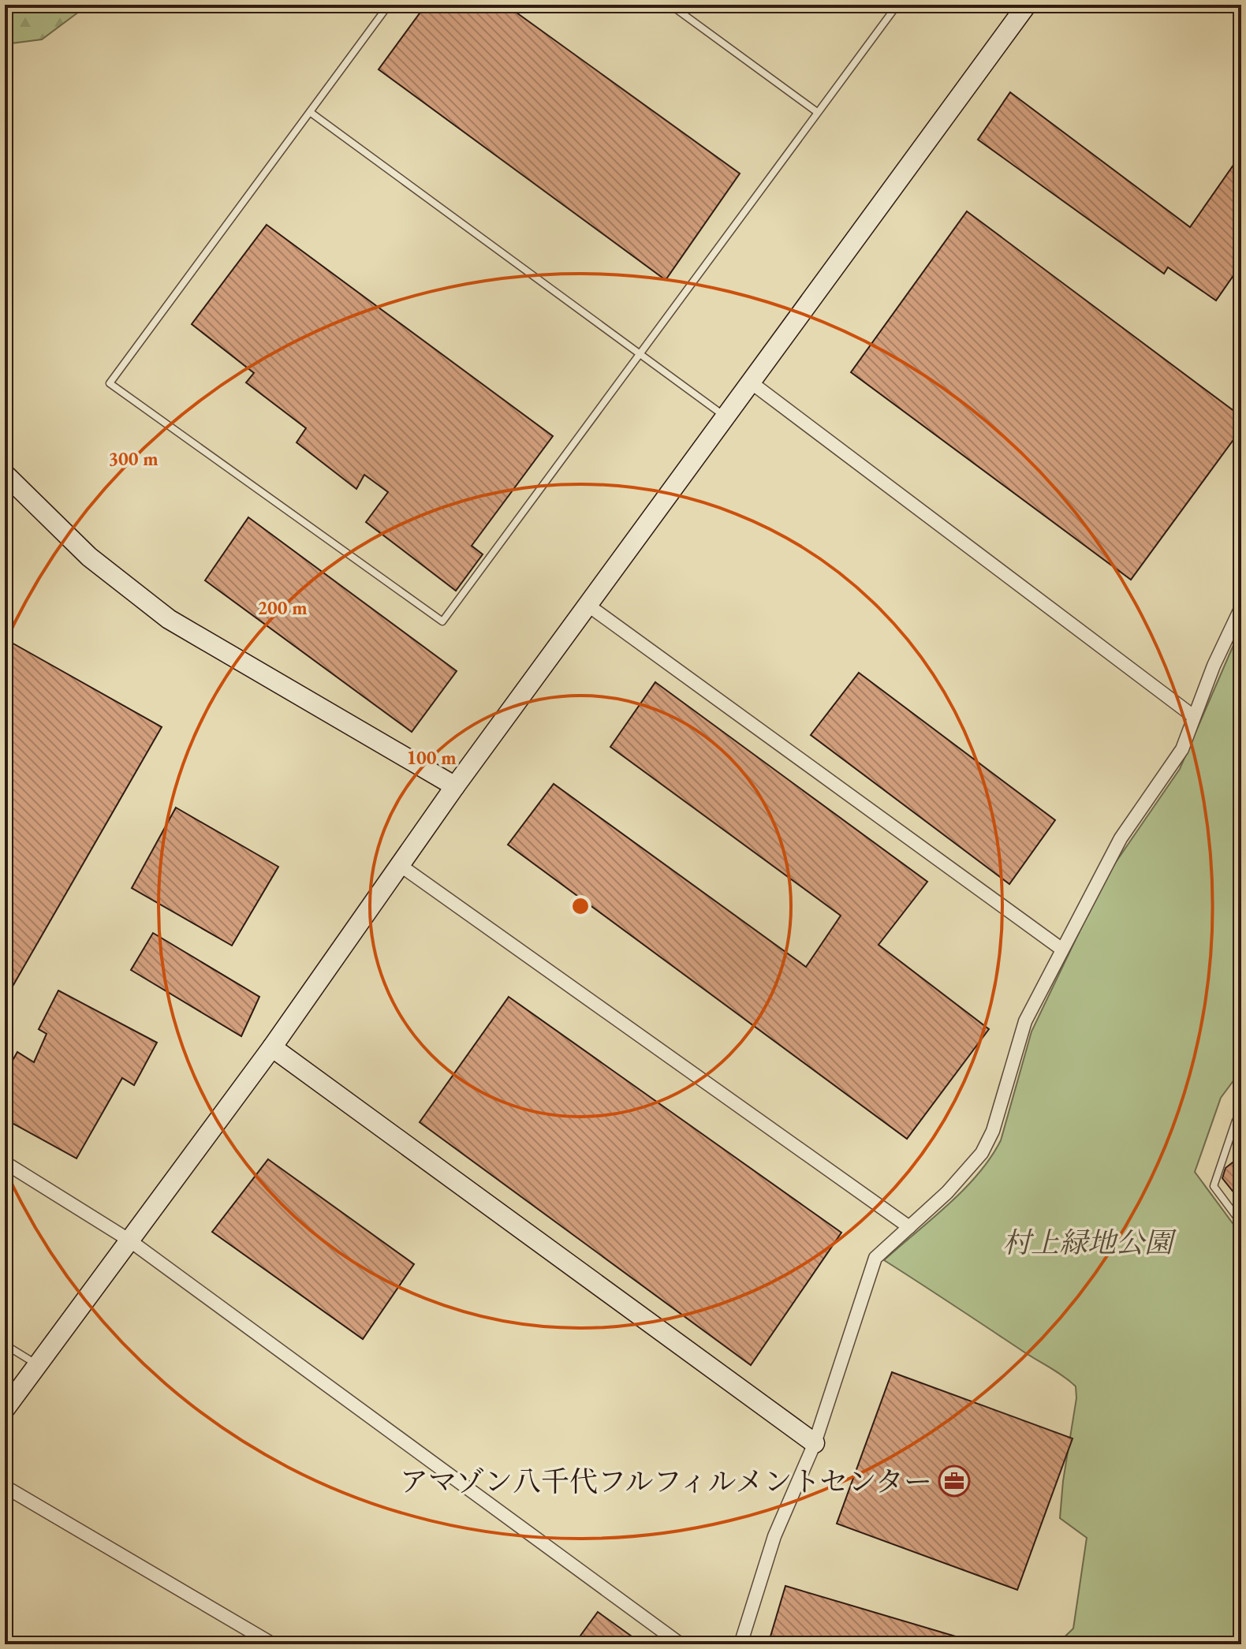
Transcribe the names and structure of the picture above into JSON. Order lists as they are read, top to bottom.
{
  "parks": ["村上緑地公園"],
  "places": {
    "office": ["アマゾン八千代フルフィルメントセンター"]
  },
  "rings": ["300 m", "200 m", "100 m"]
}
